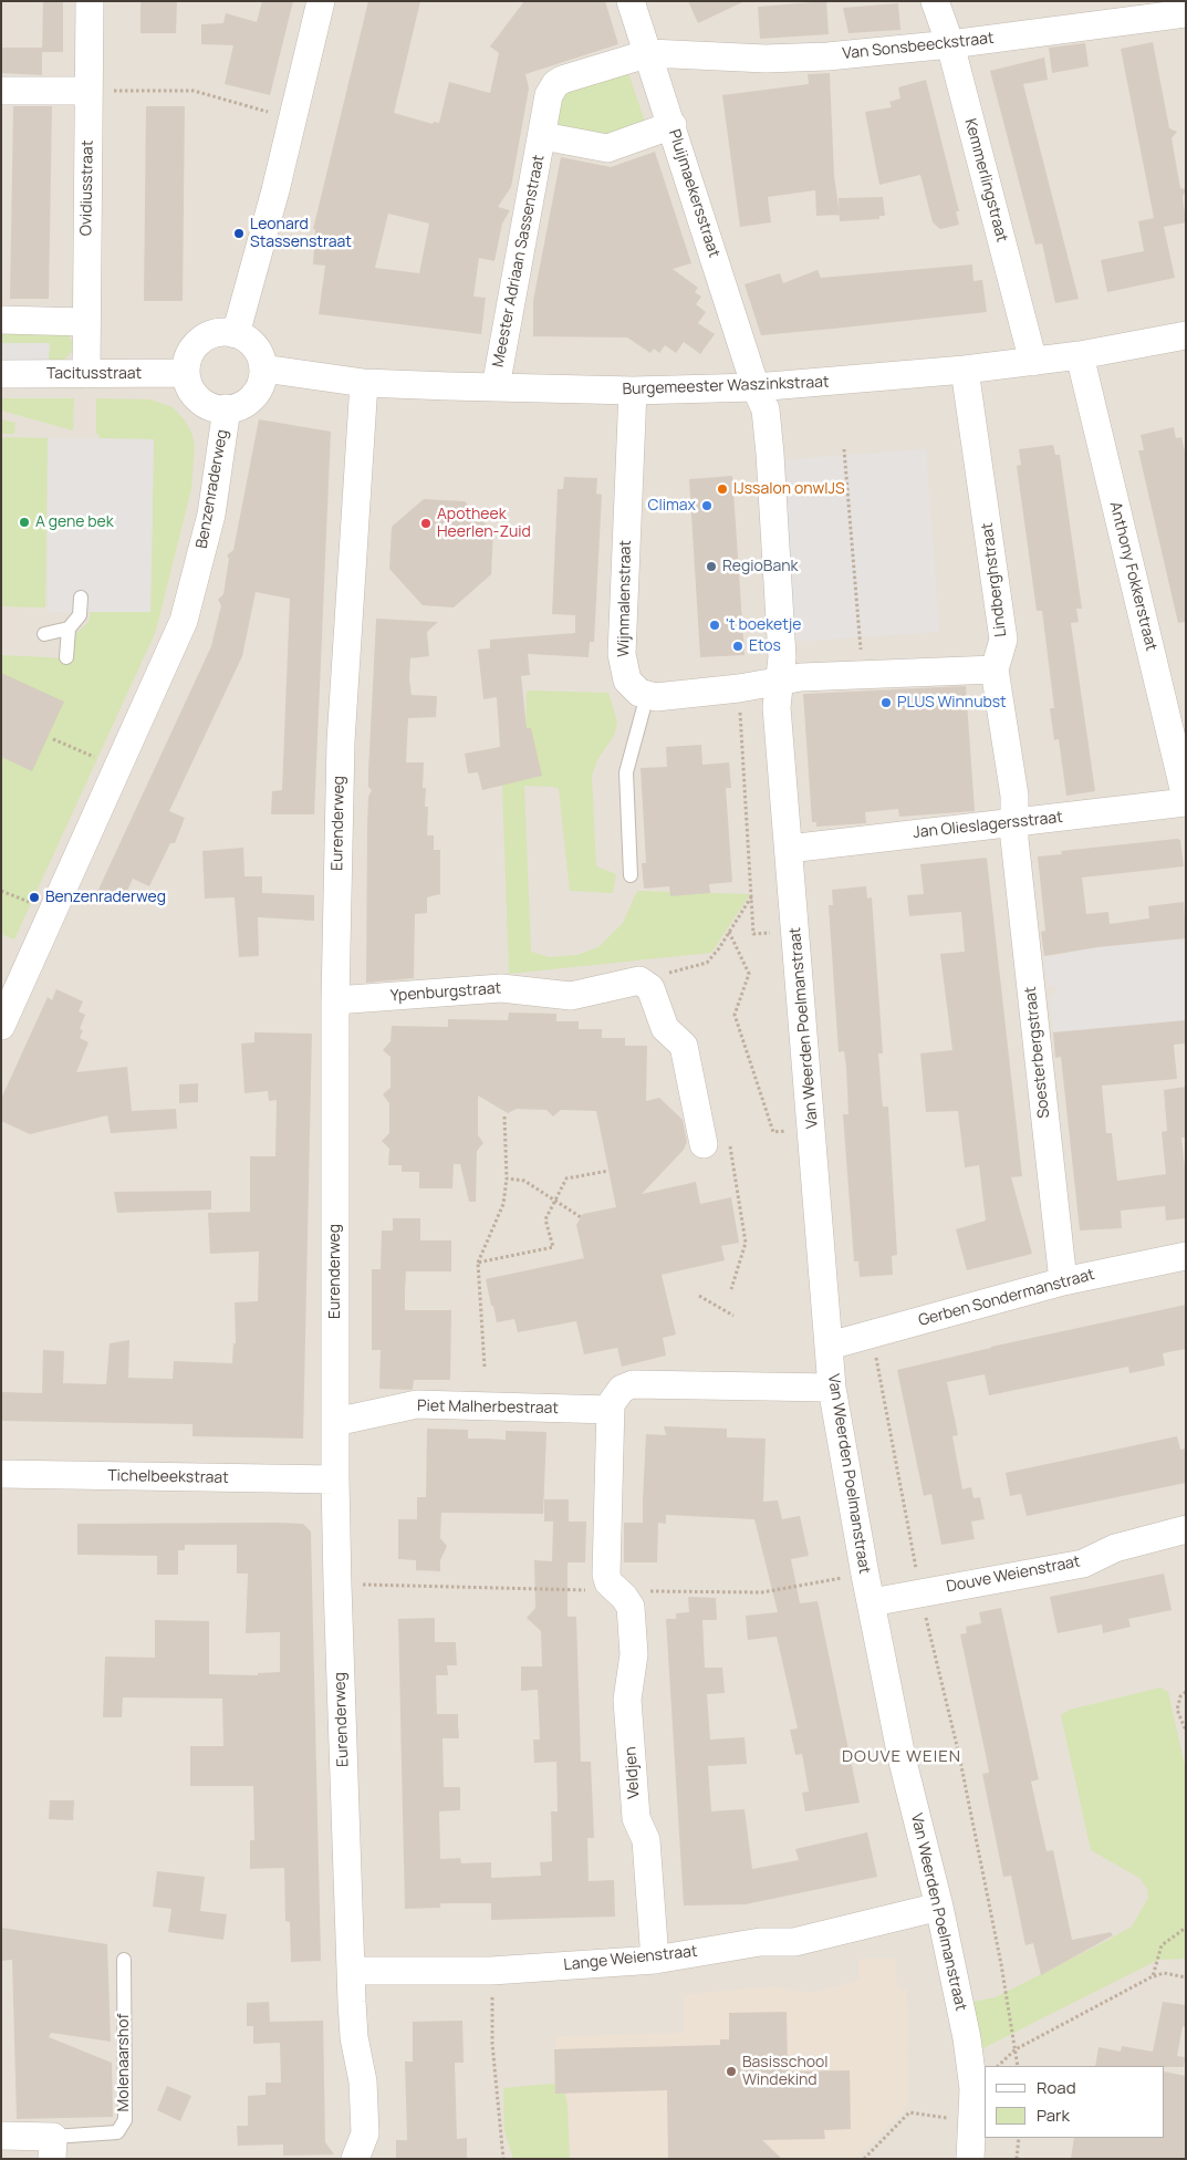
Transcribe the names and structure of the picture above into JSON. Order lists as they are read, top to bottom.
{
  "streets": {
    "street": [
      "Van Sonsbeeckstraat",
      "Kemmerlingstraat",
      "Ovidiusstraat",
      "Pluijmaekersstraat",
      "Meester Adriaan Sassenstraat",
      "Tacitusstraat",
      "Burgemeester Waszinkstraat",
      "Benzenraderweg",
      "Anthony Fokkerstraat",
      "Lindberghstraat",
      "Wijnmalenstraat",
      "Eurenderweg",
      "Jan Olieslagersstraat",
      "Ypenburgstraat",
      "Van Weerden Poelmanstraat",
      "Soesterbergstraat",
      "Gerben Sondermanstraat",
      "Piet Malherbestraat",
      "Tichelbeekstraat",
      "Douve Weienstraat",
      "Veldjen",
      "Lange Weienstraat",
      "Molenaarshof"
    ]
  },
  "crossings": [
    ["Van Sonsbeeckstraat", "Kemmerlingstraat"],
    ["Van Sonsbeeckstraat", "Pluijmaekersstraat"],
    ["Van Sonsbeeckstraat", "Meester Adriaan Sassenstraat"],
    ["Kemmerlingstraat", "Burgemeester Waszinkstraat"],
    ["Ovidiusstraat", "Tacitusstraat"],
    ["Pluijmaekersstraat", "Meester Adriaan Sassenstraat"],
    ["Pluijmaekersstraat", "Burgemeester Waszinkstraat"],
    ["Pluijmaekersstraat", "Van Weerden Poelmanstraat"],
    ["Meester Adriaan Sassenstraat", "Burgemeester Waszinkstraat"],
    ["Tacitusstraat", "Burgemeester Waszinkstraat"],
    ["Tacitusstraat", "Benzenraderweg"],
    ["Burgemeester Waszinkstraat", "Benzenraderweg"],
    ["Burgemeester Waszinkstraat", "Anthony Fokkerstraat"],
    ["Burgemeester Waszinkstraat", "Lindberghstraat"],
    ["Burgemeester Waszinkstraat", "Wijnmalenstraat"],
    ["Burgemeester Waszinkstraat", "Eurenderweg"],
    ["Burgemeester Waszinkstraat", "Van Weerden Poelmanstraat"],
    ["Anthony Fokkerstraat", "Jan Olieslagersstraat"],
    ["Lindberghstraat", "Jan Olieslagersstraat"],
    ["Lindberghstraat", "Soesterbergstraat"],
    ["Eurenderweg", "Ypenburgstraat"],
    ["Eurenderweg", "Piet Malherbestraat"],
    ["Eurenderweg", "Tichelbeekstraat"],
    ["Eurenderweg", "Lange Weienstraat"],
    ["Jan Olieslagersstraat", "Van Weerden Poelmanstraat"],
    ["Jan Olieslagersstraat", "Soesterbergstraat"],
    ["Van Weerden Poelmanstraat", "Gerben Sondermanstraat"],
    ["Van Weerden Poelmanstraat", "Douve Weienstraat"],
    ["Van Weerden Poelmanstraat", "Lange Weienstraat"],
    ["Soesterbergstraat", "Gerben Sondermanstraat"],
    ["Piet Malherbestraat", "Veldjen"],
    ["Veldjen", "Lange Weienstraat"]
  ],
  "districts": ["DOUVE WEIEN"],
  "places": [
    "Leonard Stassenstraat",
    "IJssalon onwIJS",
    "Climax",
    "A gene bek",
    "Apotheek Heerlen-Zuid",
    "RegioBank",
    "'t boeketje",
    "Etos",
    "PLUS Winnubst",
    "Benzenraderweg",
    "Basisschool Windekind"
  ],
  "legend": ["Road", "Park"]
}
